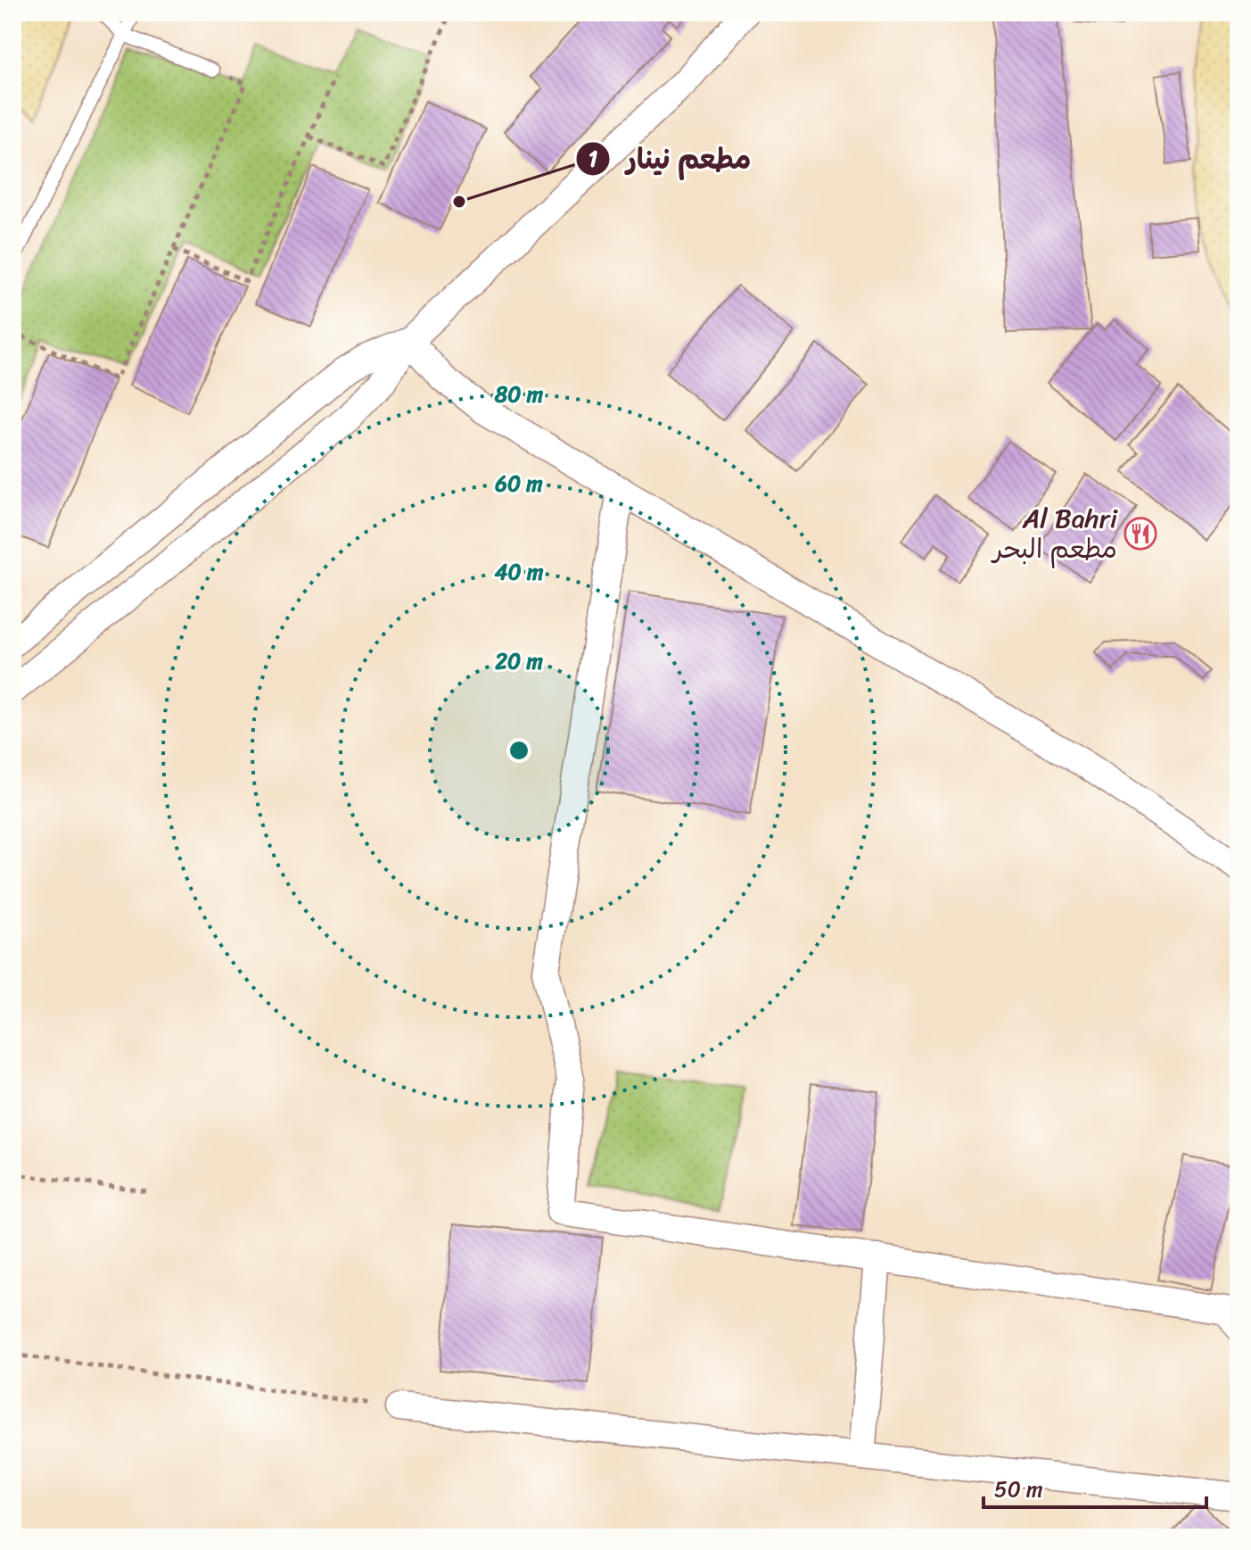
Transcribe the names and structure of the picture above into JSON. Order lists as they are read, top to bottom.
{
  "places": {
    "other": ["مطعم نينار"],
    "restaurant": ["Al Bahri مطعم البحر"]
  },
  "scale_bar": "50 m",
  "rings": [
    "80 m",
    "60 m",
    "40 m",
    "20 m"
  ]
}
